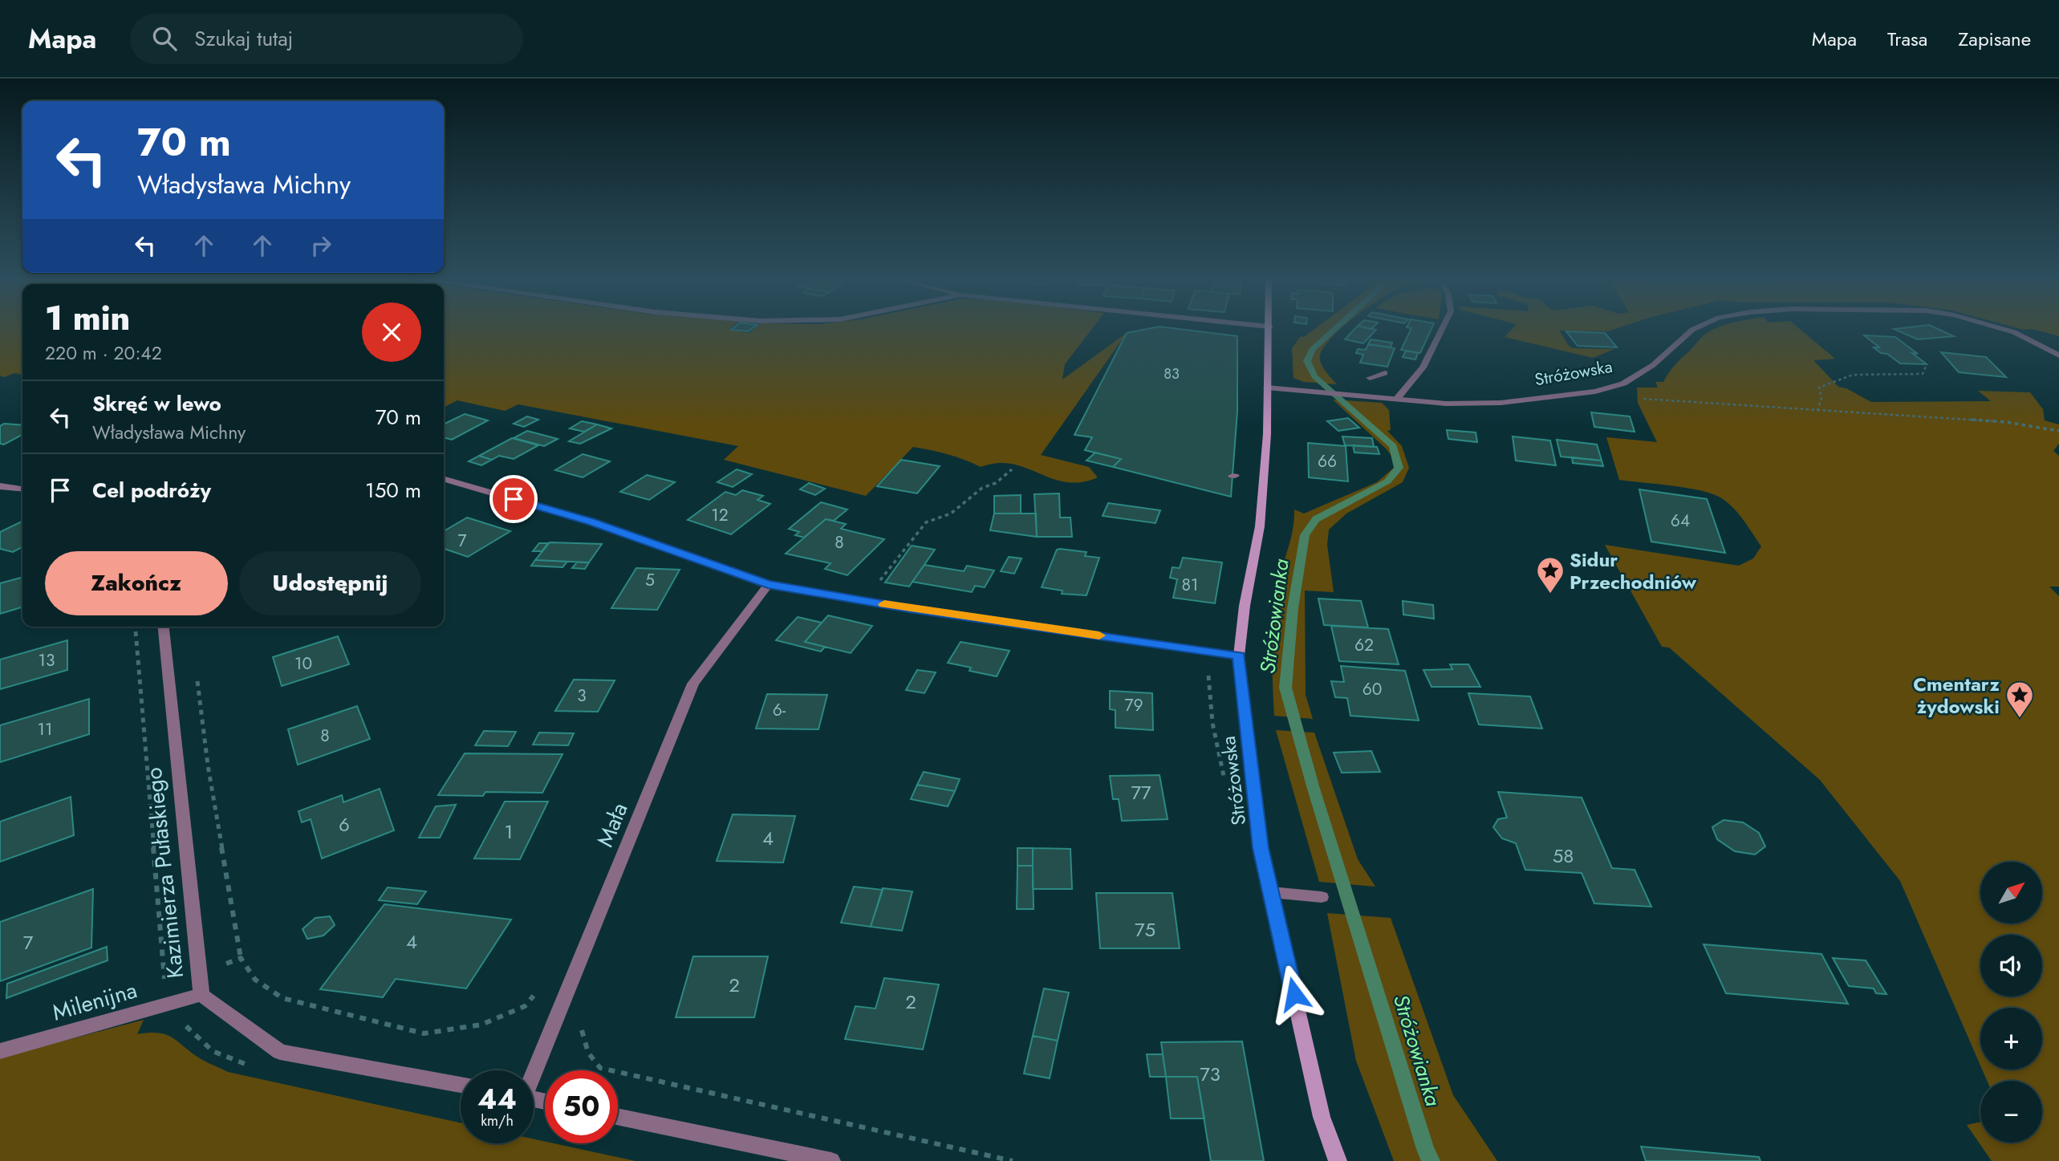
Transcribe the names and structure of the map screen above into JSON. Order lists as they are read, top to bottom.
{
  "streets": {
    "main road": ["Stróżowska"],
    "street": ["Mała", "Kazimierza Pułaskiego", "Milenijna"]
  },
  "crossings": [
    ["Kazimierza Pułaskiego", "Milenijna"]
  ],
  "water": ["Stróżowianka"],
  "places": {
    "place": ["Sidur Przechodniów", "Cmentarz żydowski"]
  },
  "house_numbers": [
    "83",
    "66",
    "12",
    "64",
    "7",
    "8",
    "5",
    "81",
    "62",
    "13",
    "10",
    "60",
    "3",
    "79",
    "6-",
    "11",
    "8",
    "77",
    "6",
    "1",
    "4",
    "58",
    "75",
    "4",
    "7",
    "2",
    "2",
    "73"
  ],
  "north": "top right",
  "page": {
    "header": "Mapa",
    "search": "Szukaj tutaj",
    "nav": ["Mapa", "Trasa", "Zapisane"],
    "turn": ["70 m", "Władysława Michny"],
    "heading": ["1 min", "220 m · 20:42"],
    "list": [
      {
        "name": "Skręć w lewo",
        "note": "Władysława Michny",
        "value": "70 m"
      },
      {
        "name": "Cel podróży",
        "value": "150 m"
      }
    ],
    "buttons": ["Zakończ", "Udostępnij"],
    "map_buttons": ["+", "−"],
    "speed": "44 km/h",
    "limit": "50"
  }
}
